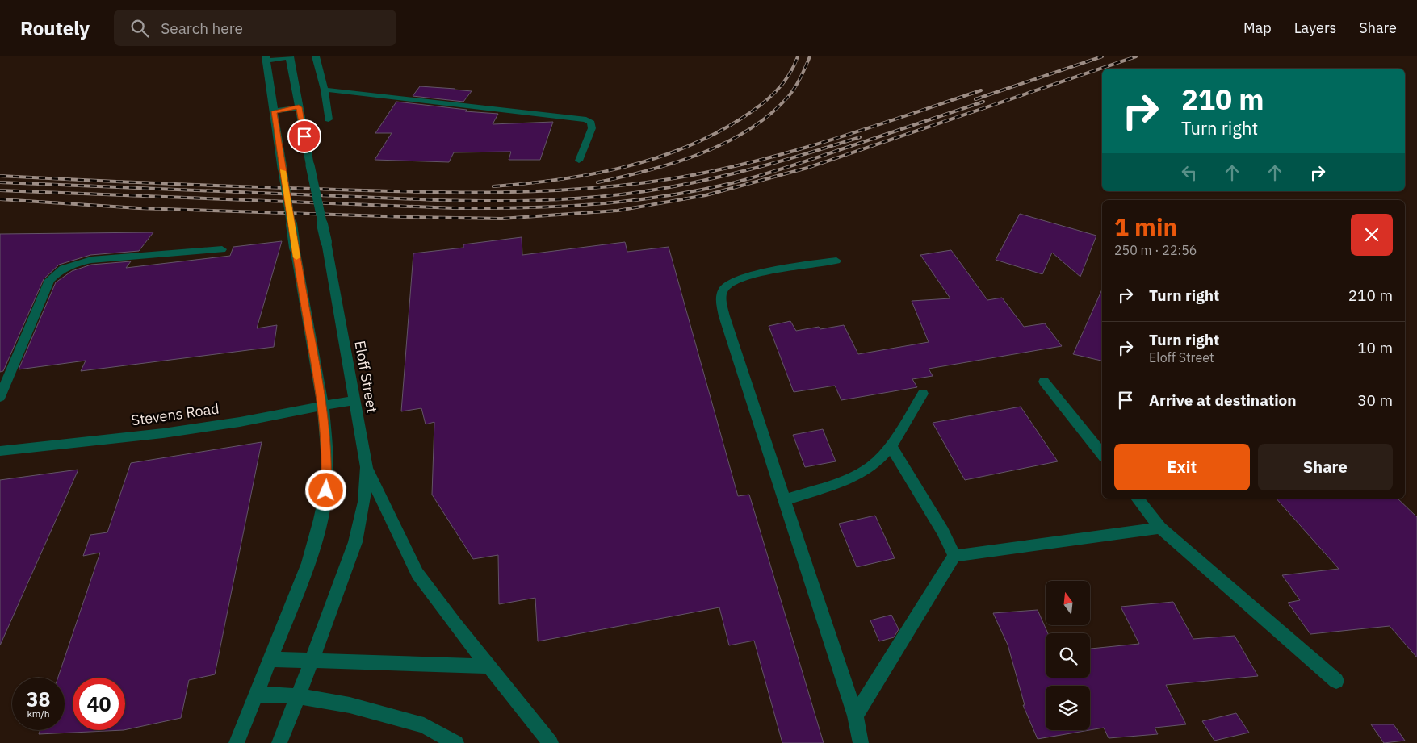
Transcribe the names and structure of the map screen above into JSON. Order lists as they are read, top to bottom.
{
  "streets": {
    "street": ["Eloff Street", "Stevens Road"]
  },
  "crossings": [
    ["Eloff Street", "Stevens Road"]
  ],
  "north": "top",
  "page": {
    "header": "Routely",
    "search": "Search here",
    "nav": ["Map", "Layers", "Share"],
    "turn": ["210 m", "Turn right"],
    "heading": ["1 min", "250 m · 22:56"],
    "list": [
      {
        "name": "Turn right",
        "value": "210 m"
      },
      {
        "name": "Turn right",
        "note": "Eloff Street",
        "value": "10 m"
      },
      {
        "name": "Arrive at destination",
        "value": "30 m"
      }
    ],
    "buttons": ["Exit", "Share"],
    "speed": "38 km/h",
    "limit": "40"
  }
}
